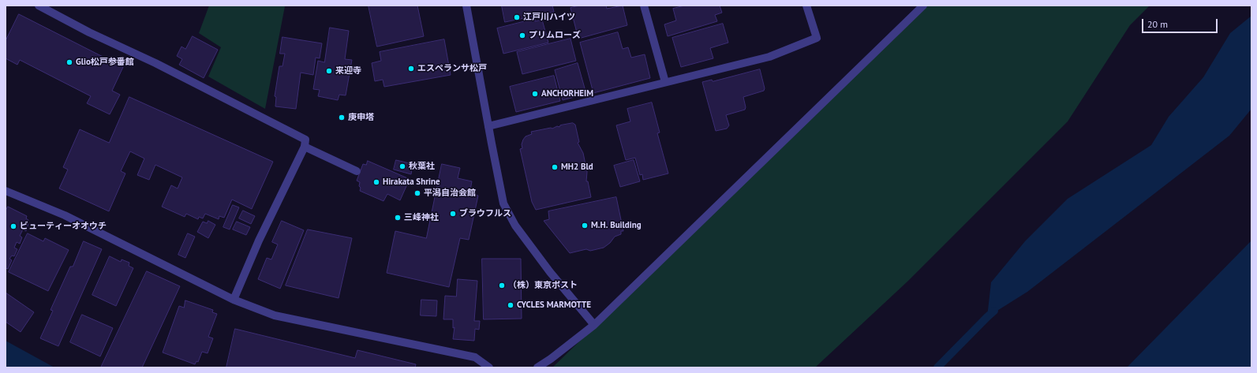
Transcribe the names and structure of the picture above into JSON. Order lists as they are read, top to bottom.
{
  "places": [
    "江戸川ハイツ",
    "プリムローズ",
    "Glio松戸参番館",
    "エスペランサ松戸",
    "来迎寺",
    "ANCHORHEIM",
    "庚申塔",
    "秋葉社",
    "MH2 Bld",
    "Hirakata Shrine",
    "平潟自治会館",
    "ブラウフルス",
    "三峰神社",
    "M.H. Building",
    "ビューティーオオウチ",
    "（株）東京ポスト",
    "CYCLES MARMOTTE"
  ],
  "scale_bar": "20 m"
}
